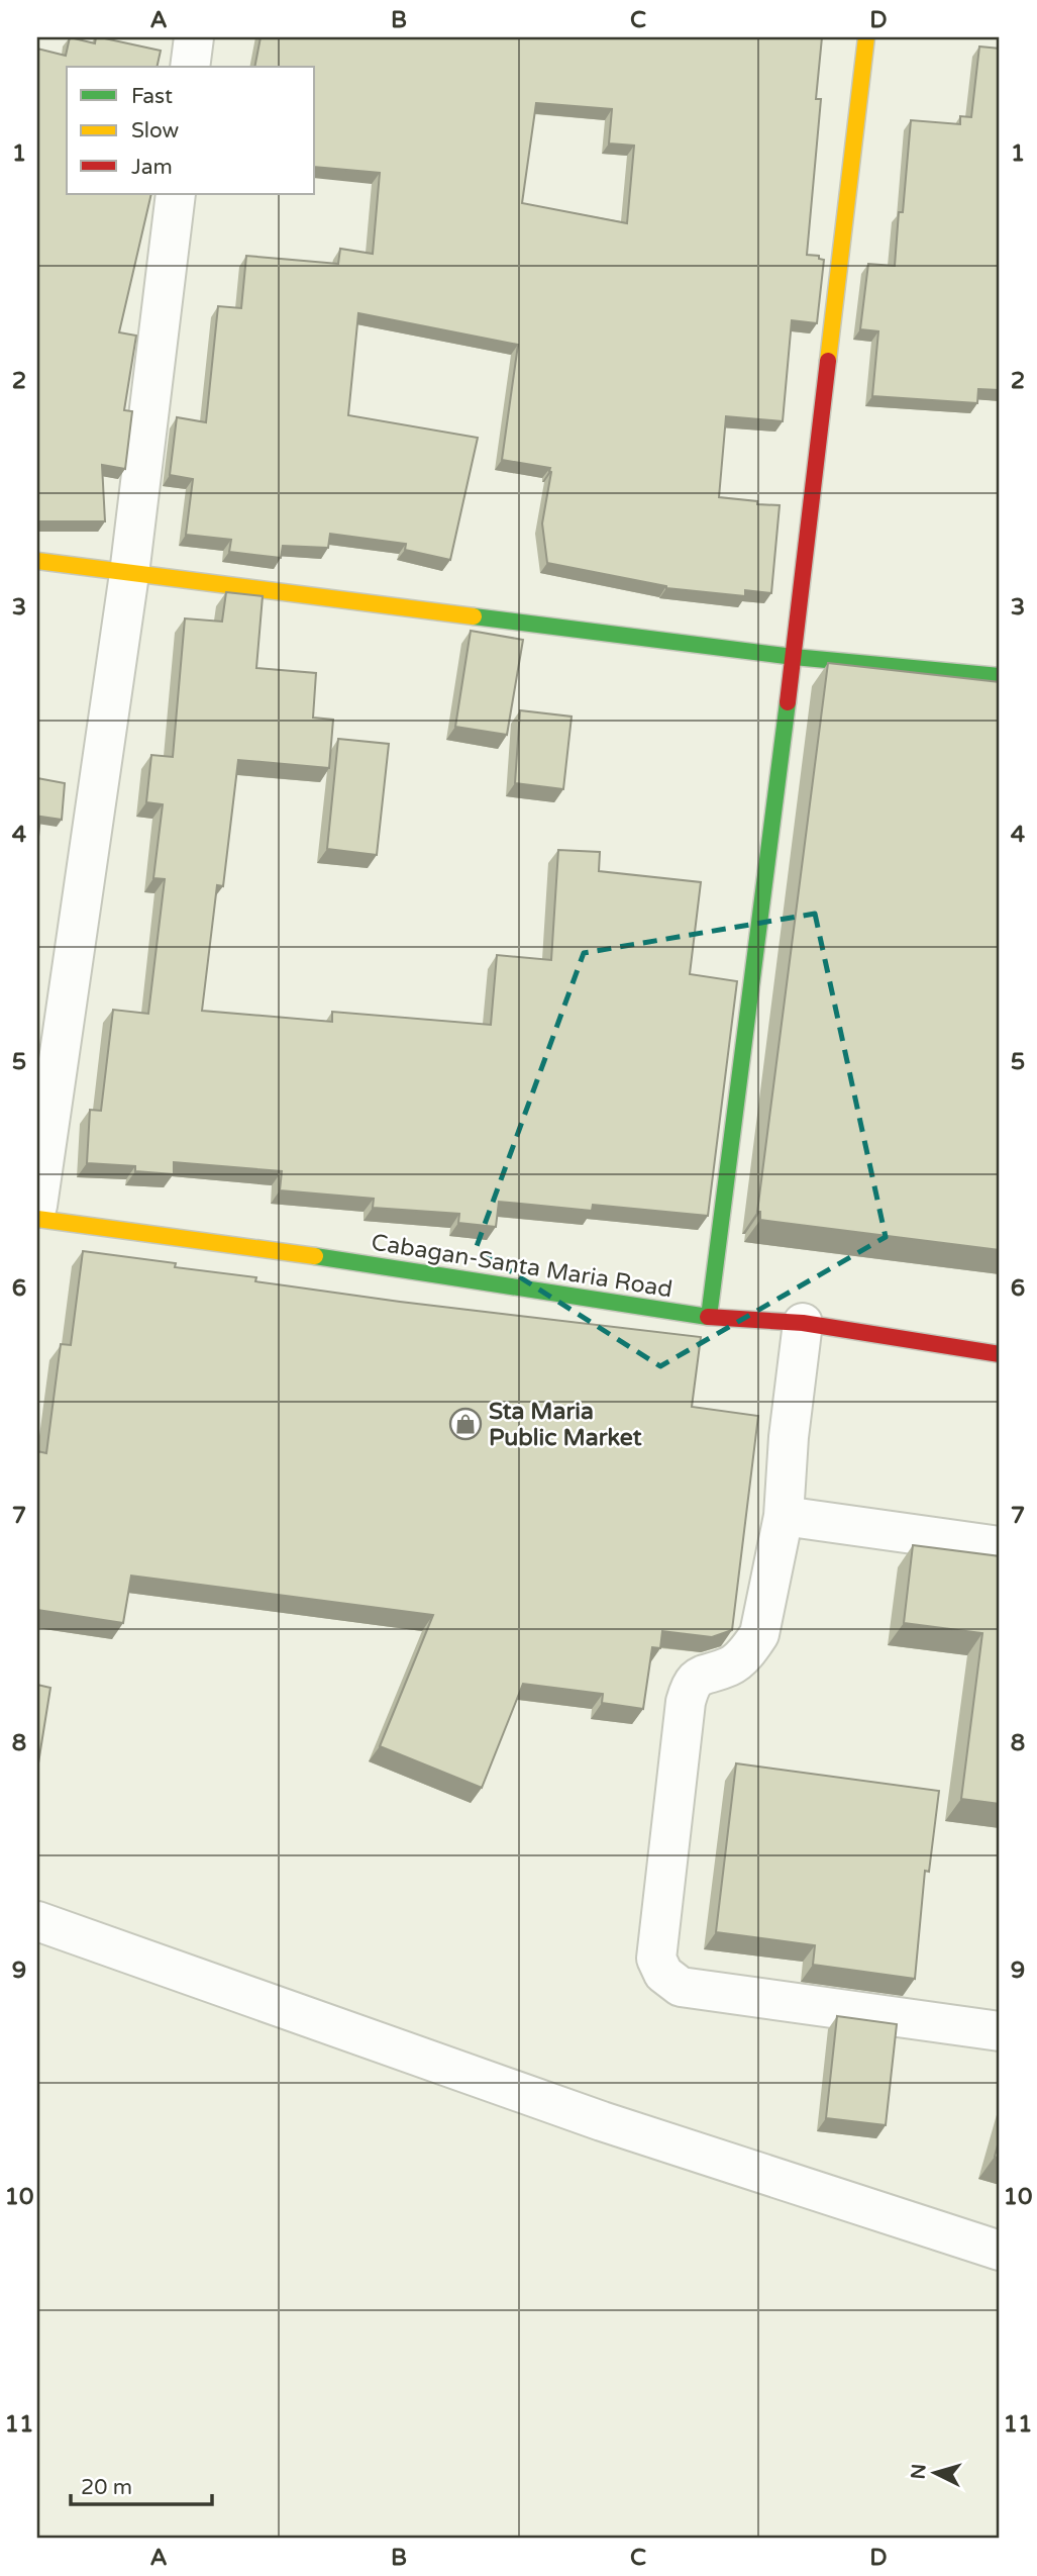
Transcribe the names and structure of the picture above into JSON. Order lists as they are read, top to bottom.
{
  "streets": {
    "street": ["Cabagan-Santa Maria Road"]
  },
  "places": {
    "shop": ["Sta Maria Public Market"]
  },
  "legend": ["Fast", "Slow", "Jam"],
  "scale_bar": "20 m",
  "north": "left",
  "grid": {
    "columns": [
      "A",
      "B",
      "C",
      "D"
    ],
    "rows": [
      "1",
      "2",
      "3",
      "4",
      "5",
      "6",
      "7",
      "8",
      "9",
      "10",
      "11"
    ]
  }
}
